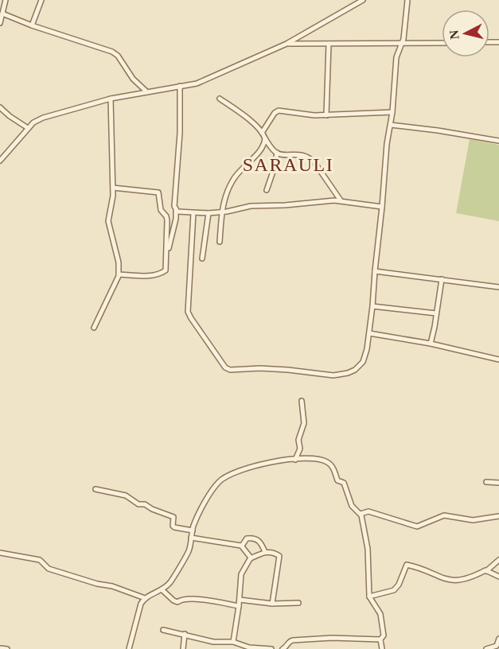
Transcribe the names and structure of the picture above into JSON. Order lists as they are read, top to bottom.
{
  "districts": ["SARAULI"],
  "north": "left"
}
